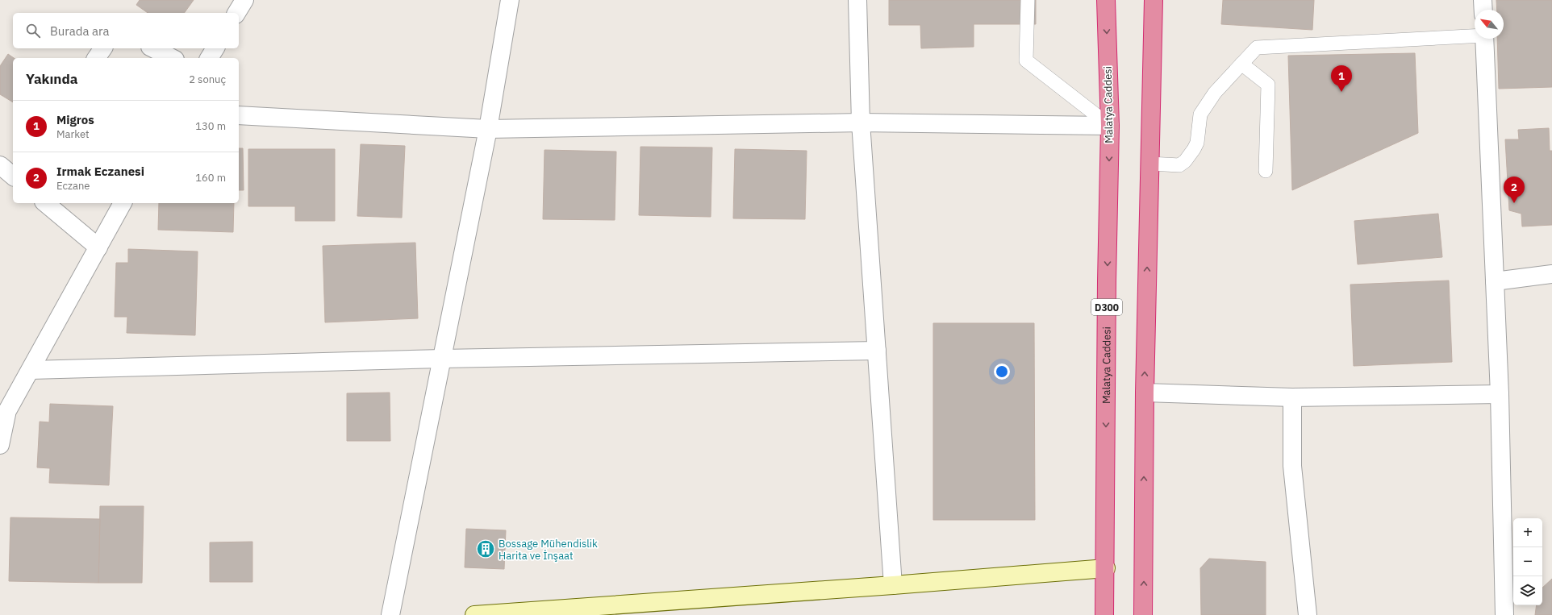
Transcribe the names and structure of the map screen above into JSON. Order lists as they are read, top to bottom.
{
  "streets": {
    "highway": ["Malatya Caddesi", "D300"]
  },
  "places": {
    "building": ["Bossage Mühendislik Harita ve İnşaat"]
  },
  "north": "top left",
  "page": {
    "search": "Burada ara",
    "heading": ["Yakında", "2 sonuç"],
    "pins": ["1", "2"],
    "list": [
      {
        "mark": "1",
        "name": "Migros",
        "note": "Market",
        "value": "130 m"
      },
      {
        "mark": "2",
        "name": "Irmak Eczanesi",
        "note": "Eczane",
        "value": "160 m"
      }
    ],
    "map_buttons": ["+", "−"]
  }
}
